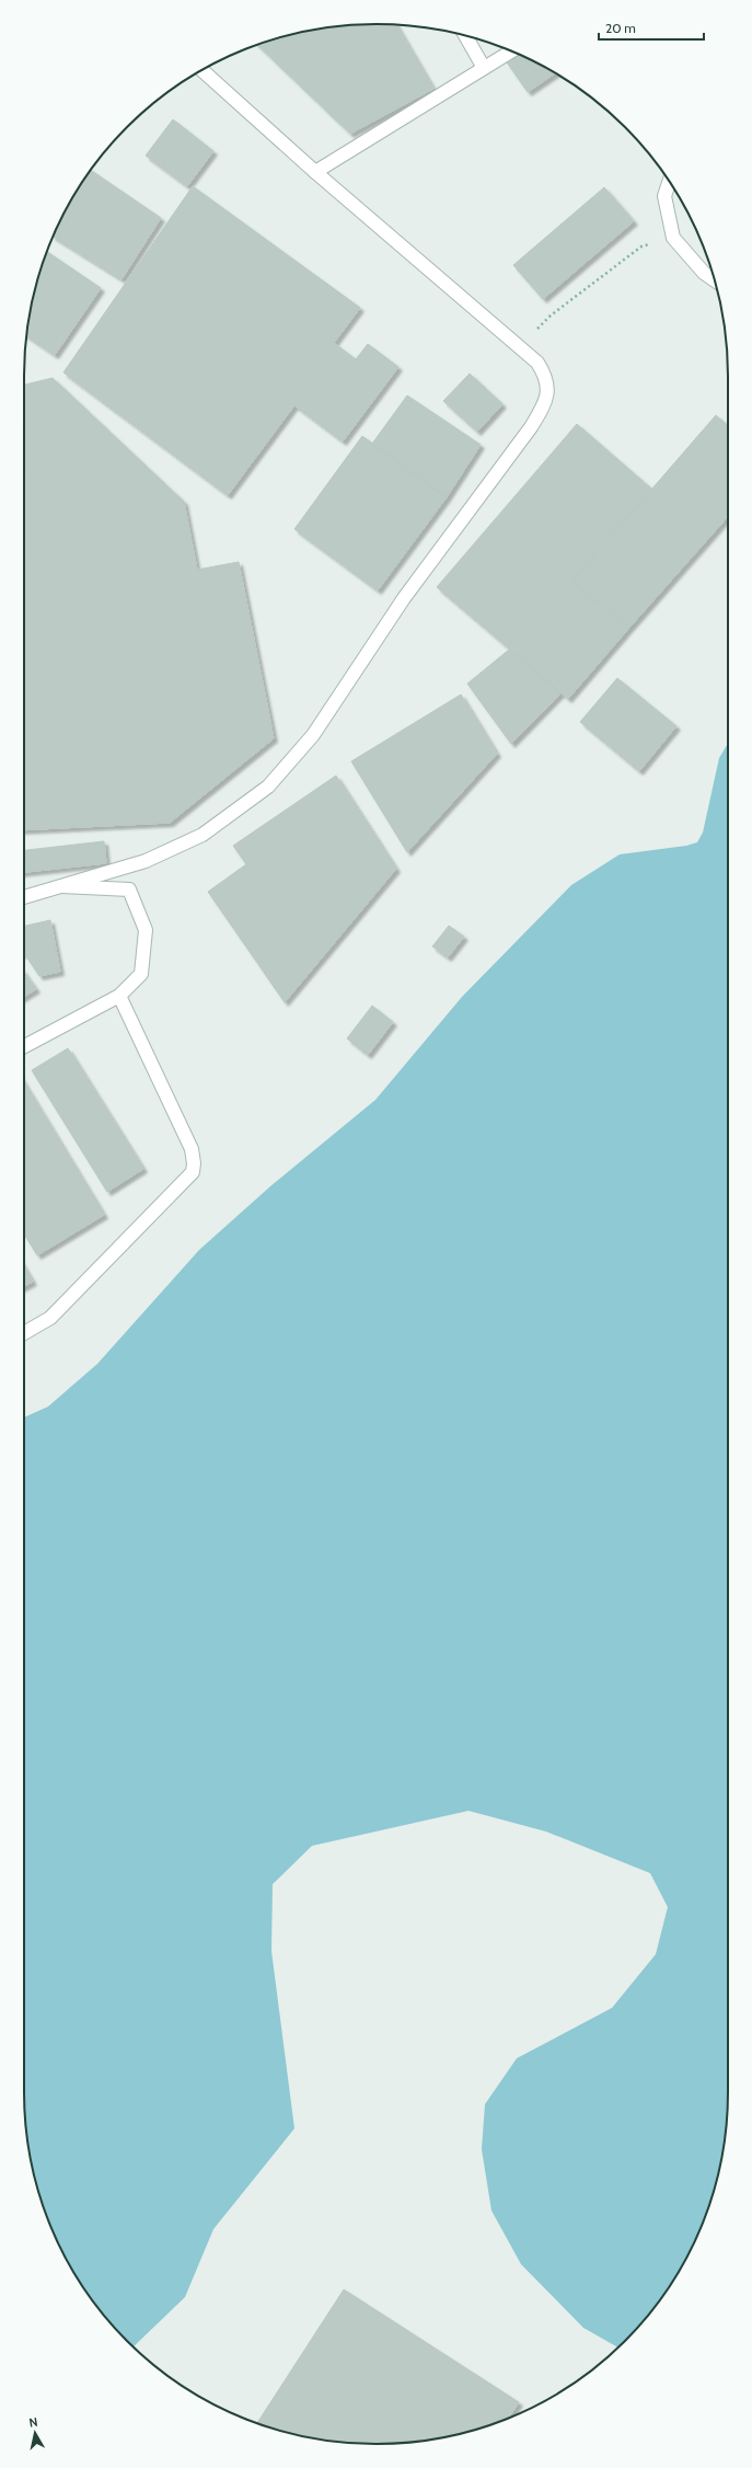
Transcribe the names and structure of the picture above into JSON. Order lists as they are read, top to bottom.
{
  "scale_bar": "20 m",
  "north": "top"
}
